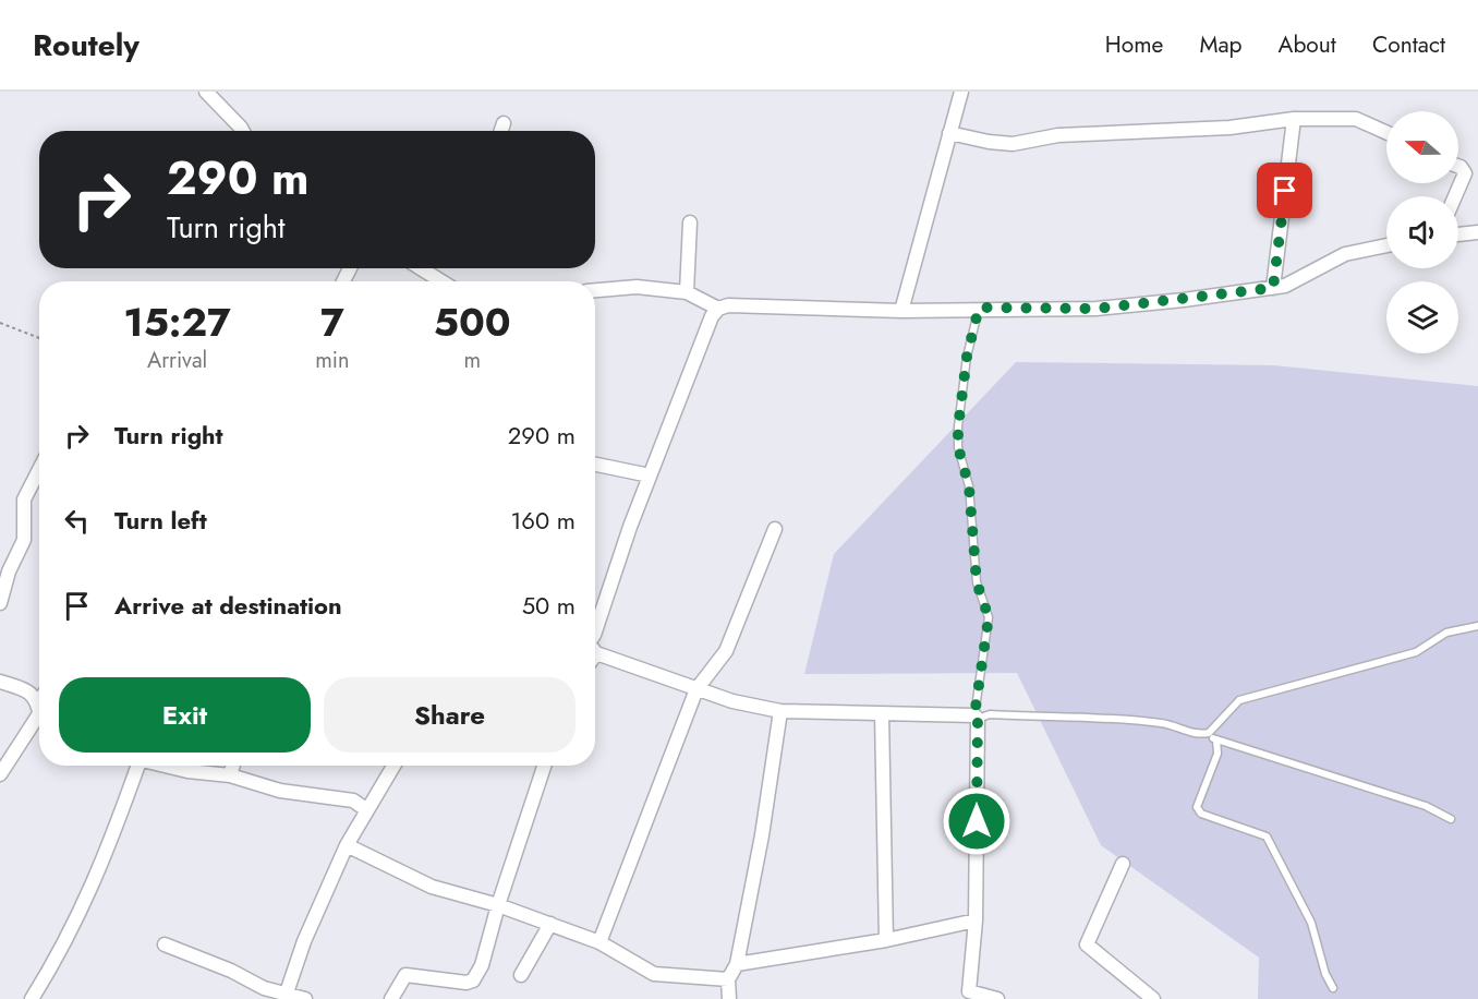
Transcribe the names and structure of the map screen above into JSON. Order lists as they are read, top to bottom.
{
  "north": "left",
  "page": {
    "header": "Routely",
    "nav": [
      "Home",
      "Map",
      "About",
      "Contact"
    ],
    "turn": ["290 m", "Turn right"],
    "eta": [
      "15:27",
      "Arrival",
      "7",
      "min",
      "500",
      "m"
    ],
    "list": [
      {
        "name": "Turn right",
        "value": "290 m"
      },
      {
        "name": "Turn left",
        "value": "160 m"
      },
      {
        "name": "Arrive at destination",
        "value": "50 m"
      }
    ],
    "buttons": ["Exit", "Share"]
  }
}
